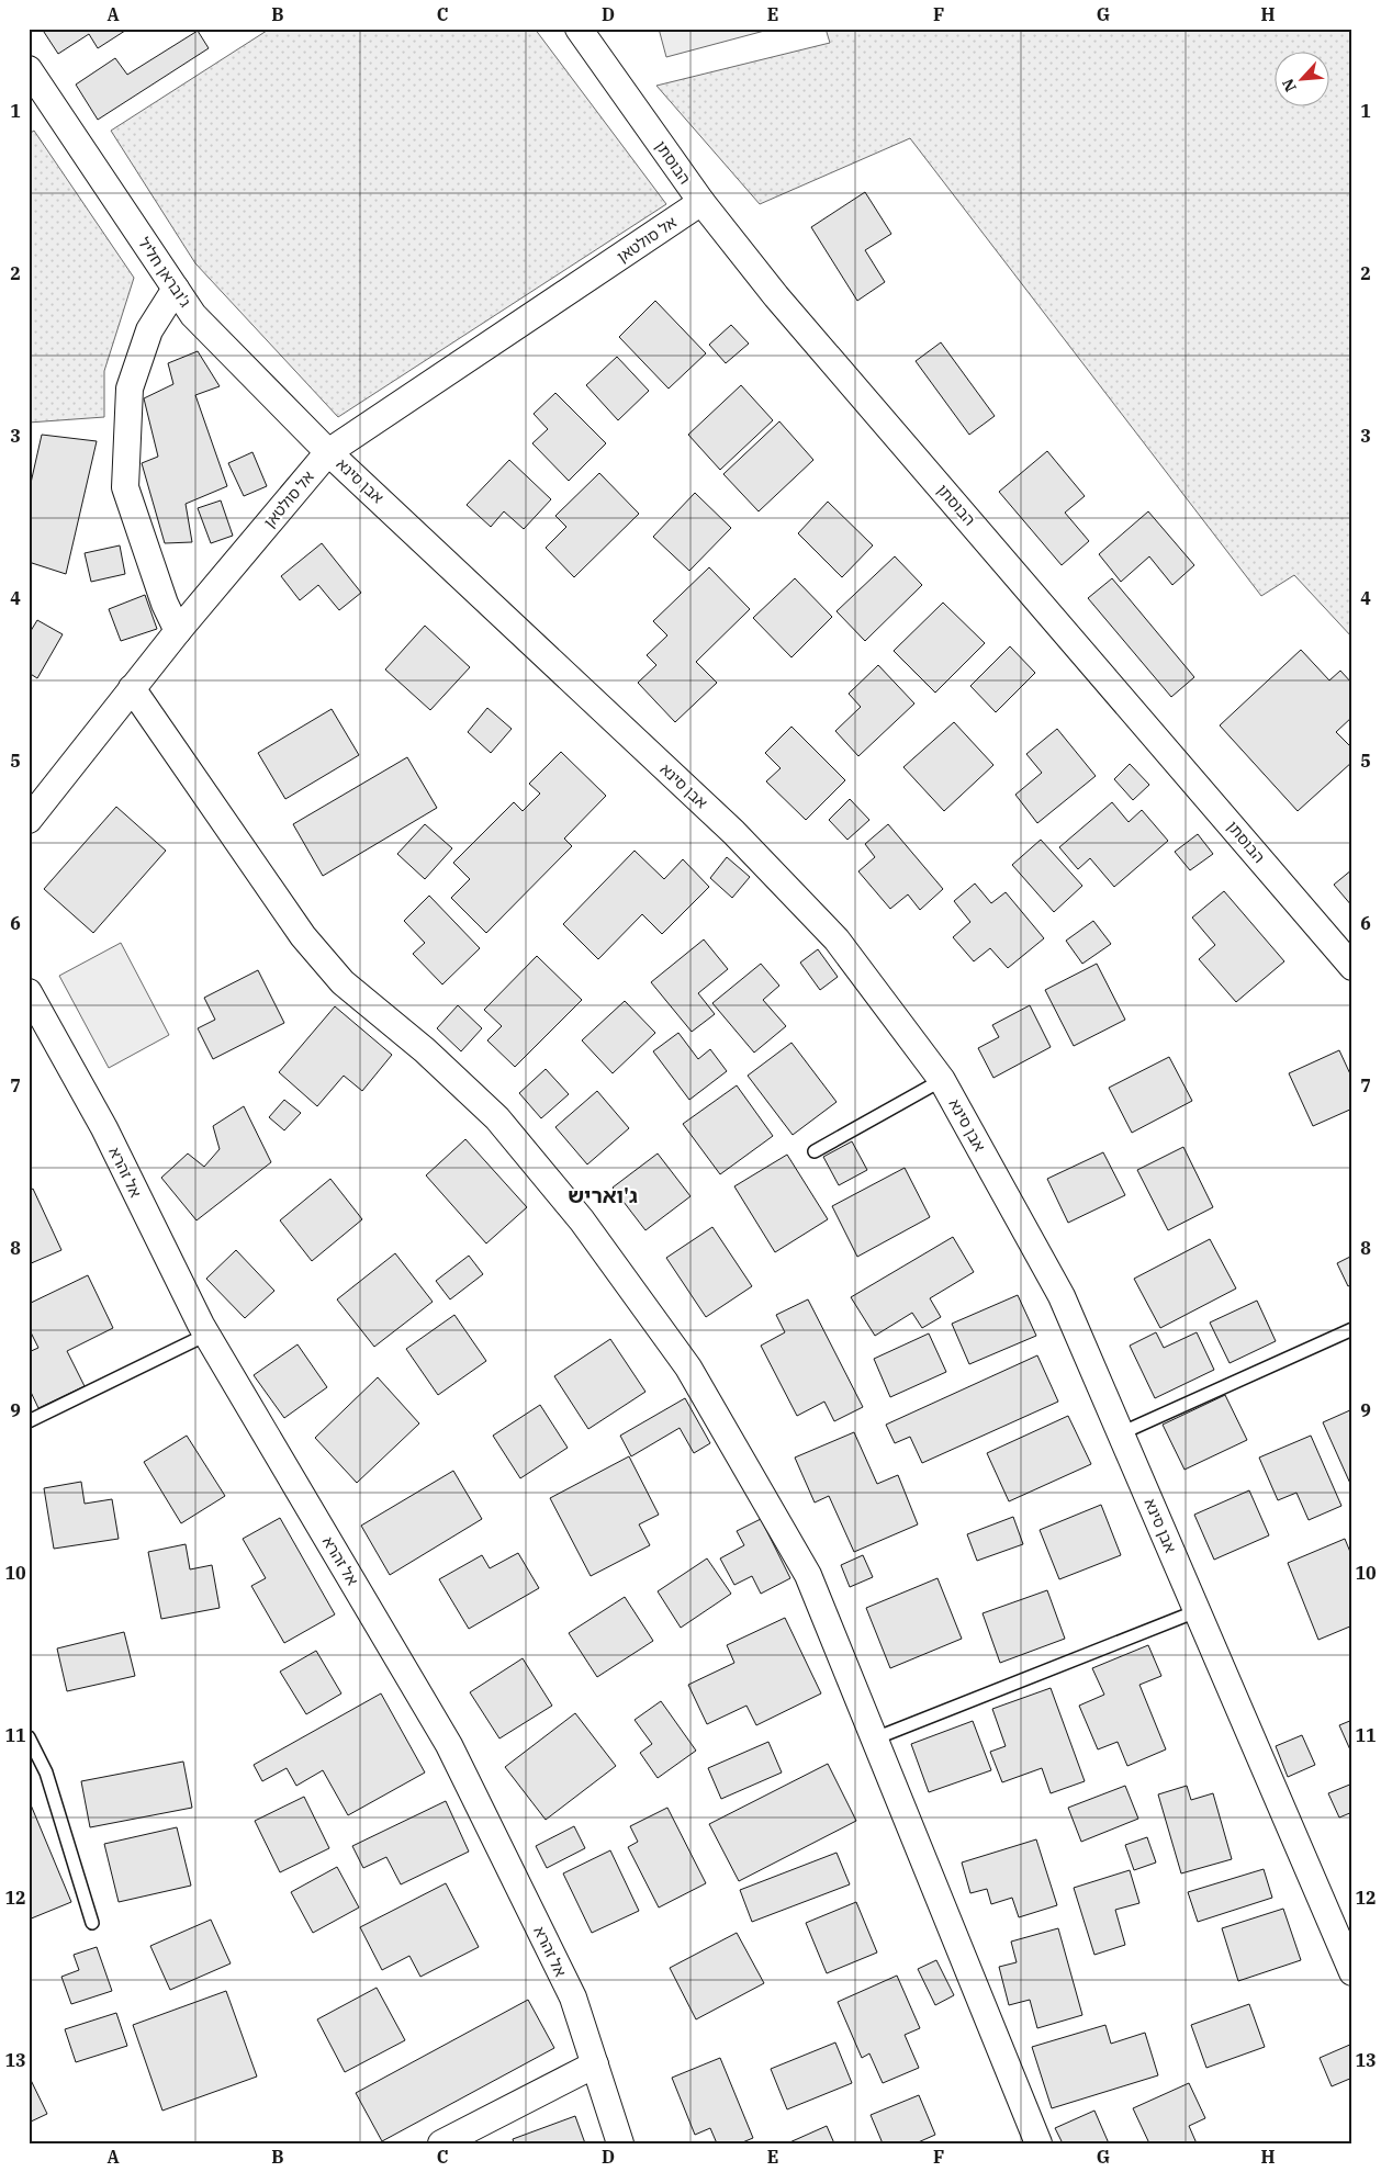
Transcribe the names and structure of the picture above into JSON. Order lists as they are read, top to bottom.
{
  "streets": {
    "street": [
      "הבוסתן",
      "אל סולטאן",
      "ג'ובראן חליל",
      "אבן סינא",
      "אל זהרא"
    ]
  },
  "crossings": [
    ["הבוסתן", "אל סולטאן"],
    ["אל סולטאן", "ג'ובראן חליל"],
    ["אל סולטאן", "אבן סינא"],
    ["ג'ובראן חליל", "אבן סינא"]
  ],
  "districts": ["ג'ואריש"],
  "north": "bottom left",
  "grid": {
    "columns": [
      "A",
      "B",
      "C",
      "D",
      "E",
      "F",
      "G",
      "H"
    ],
    "rows": [
      "1",
      "2",
      "3",
      "4",
      "5",
      "6",
      "7",
      "8",
      "9",
      "10",
      "11",
      "12",
      "13"
    ]
  }
}
